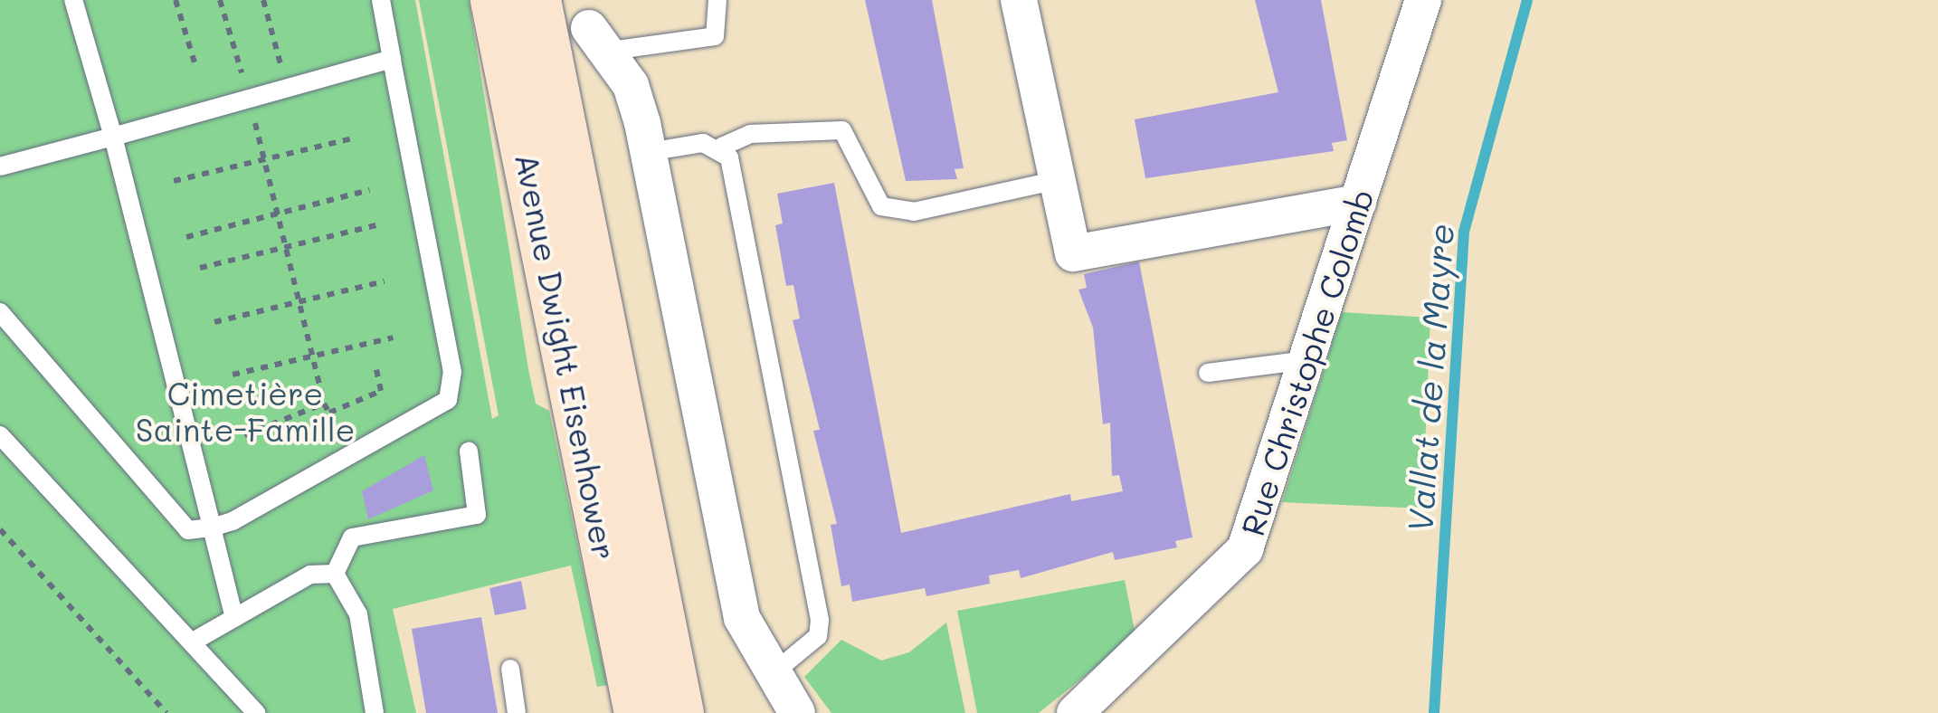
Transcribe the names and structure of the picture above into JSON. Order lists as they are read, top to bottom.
{
  "streets": {
    "main road": ["Avenue Dwight Eisenhower"],
    "street": ["Rue Christophe Colomb"]
  },
  "water": ["Vallat de la Mayre"],
  "parks": ["Cimetière Sainte-Famille"]
}
